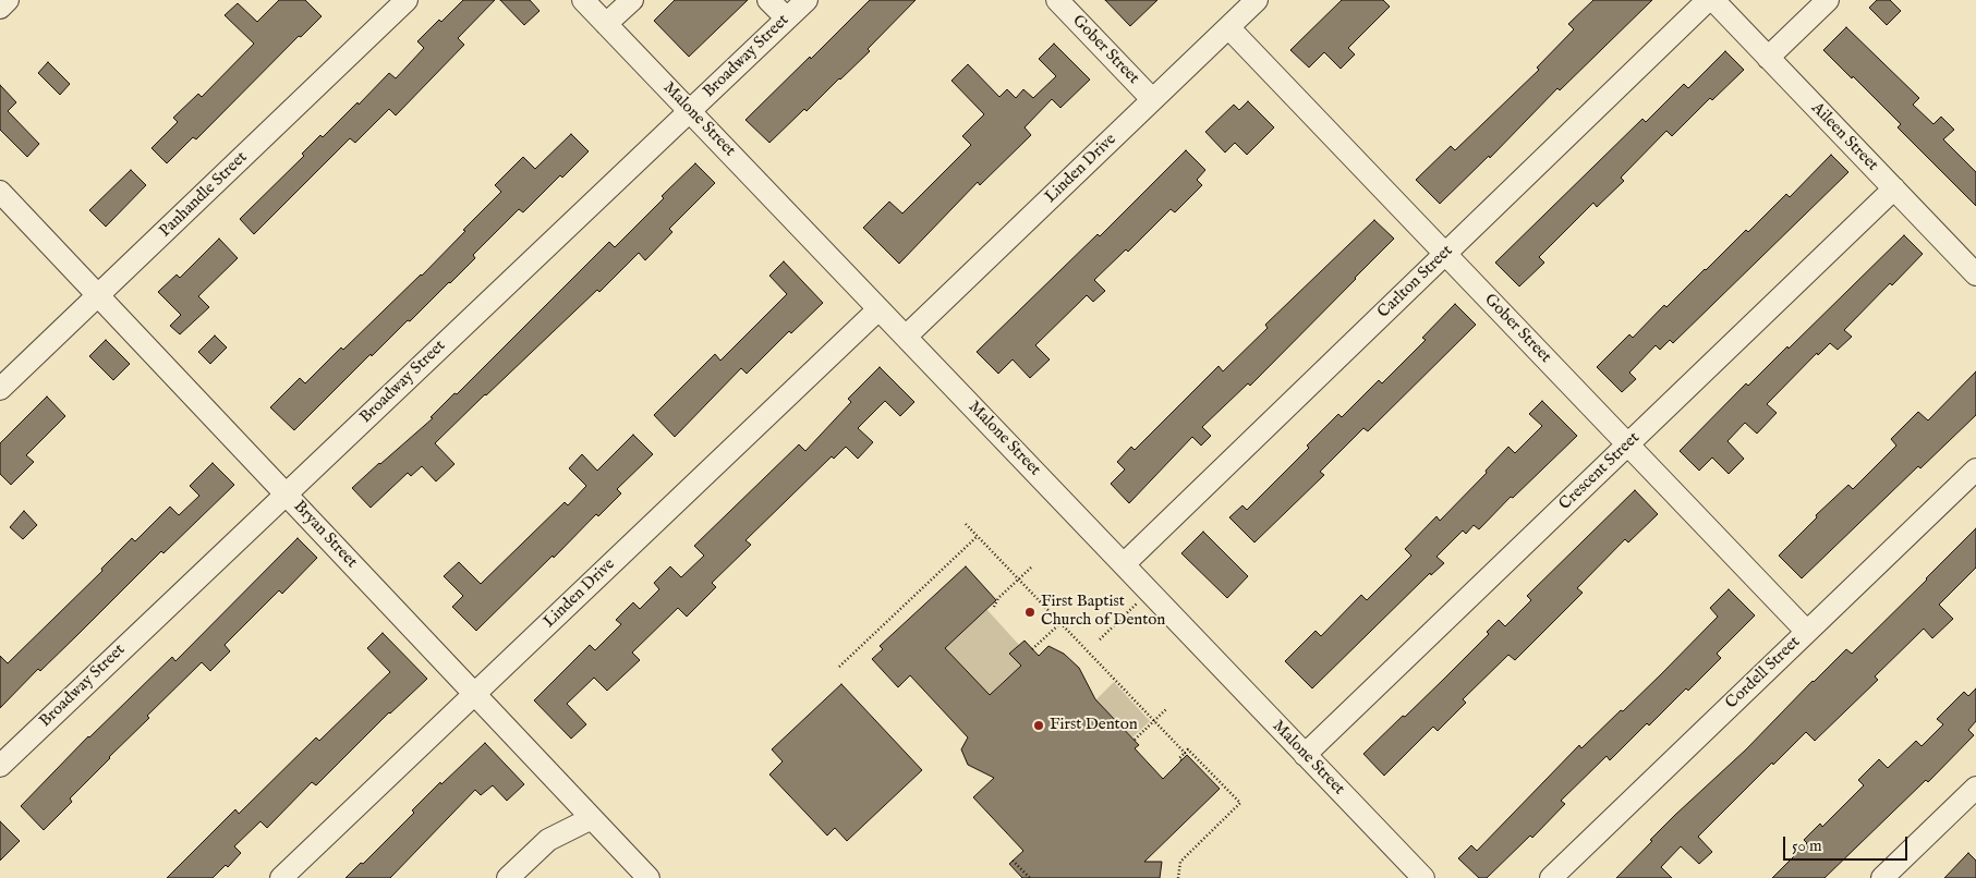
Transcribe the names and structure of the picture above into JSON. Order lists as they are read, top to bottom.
{
  "streets": {
    "street": [
      "Gober Street",
      "Broadway Street",
      "Malone Street",
      "Aileen Street",
      "Linden Drive",
      "Panhandle Street",
      "Carlton Street",
      "Crescent Street",
      "Bryan Street",
      "Cordell Street"
    ]
  },
  "crossings": [
    ["Gober Street", "Linden Drive"],
    ["Gober Street", "Carlton Street"],
    ["Gober Street", "Crescent Street"],
    ["Gober Street", "Cordell Street"],
    ["Broadway Street", "Malone Street"],
    ["Broadway Street", "Bryan Street"],
    ["Malone Street", "Linden Drive"],
    ["Malone Street", "Carlton Street"],
    ["Malone Street", "Crescent Street"],
    ["Aileen Street", "Crescent Street"],
    ["Linden Drive", "Bryan Street"],
    ["Panhandle Street", "Bryan Street"]
  ],
  "places": ["First Baptist Church of Denton", "First Denton"],
  "scale_bar": "50 m"
}
